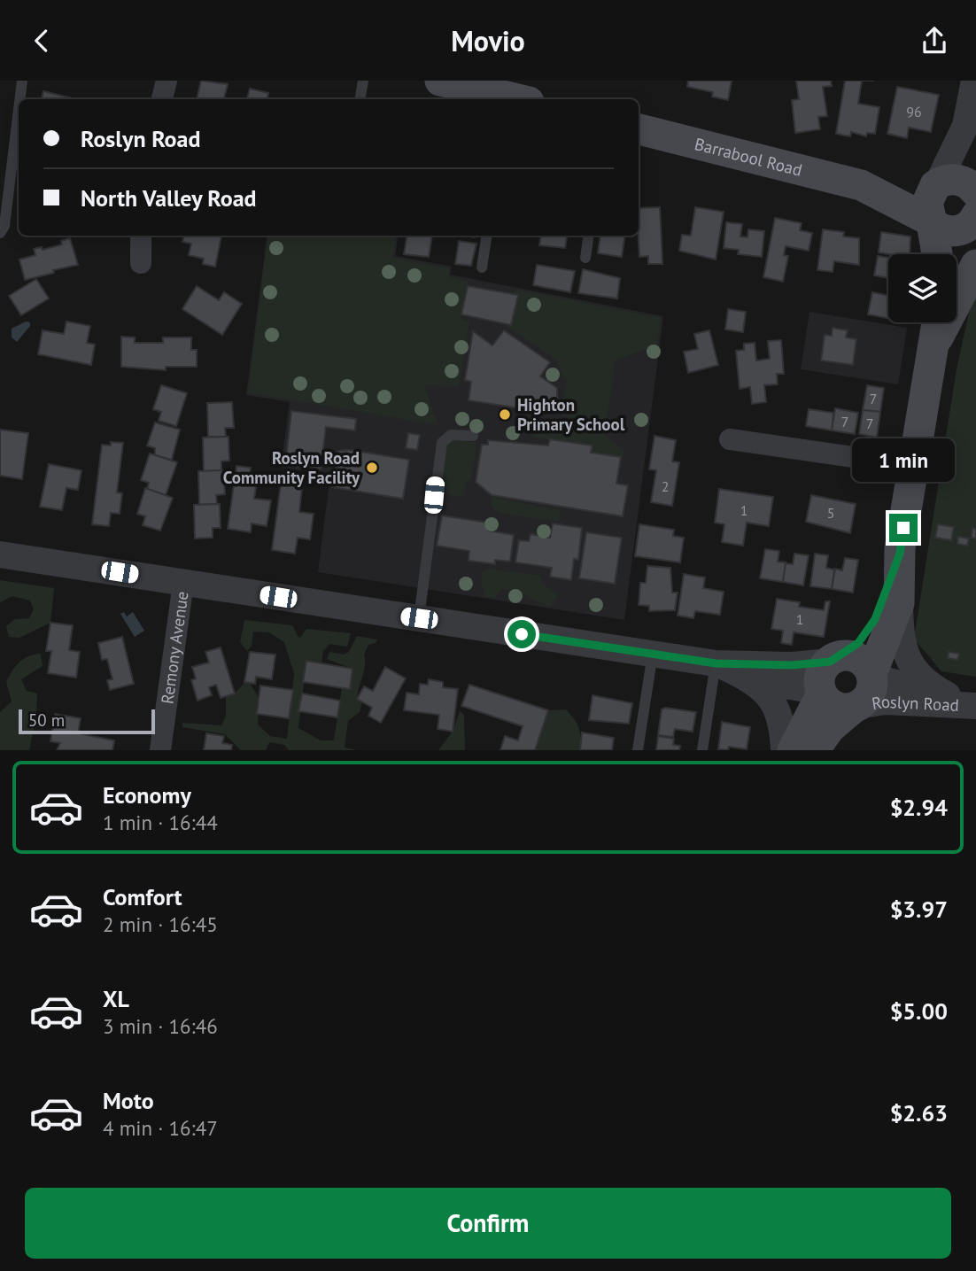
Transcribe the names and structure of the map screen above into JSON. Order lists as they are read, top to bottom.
{
  "streets": {
    "main road": ["Barrabool Road"],
    "street": ["Remony Avenue", "Roslyn Road"]
  },
  "places": ["Highton Primary School", "Roslyn Road Community Facility"],
  "house_numbers": [
    "96",
    "7",
    "7",
    "7",
    "2",
    "1",
    "5",
    "1"
  ],
  "scale_bar": "50 m",
  "page": {
    "header": "Movio",
    "banner": ["Roslyn Road", "North Valley Road"],
    "bubble": "1 min",
    "scale": "50 m",
    "list": [
      {
        "name": "Economy",
        "note": "1 min · 16:44",
        "value": "$2.94"
      },
      {
        "name": "Comfort",
        "note": "2 min · 16:45",
        "value": "$3.97"
      },
      {
        "name": "XL",
        "note": "3 min · 16:46",
        "value": "$5.00"
      },
      {
        "name": "Moto",
        "note": "4 min · 16:47",
        "value": "$2.63"
      }
    ],
    "buttons": "Confirm"
  }
}
